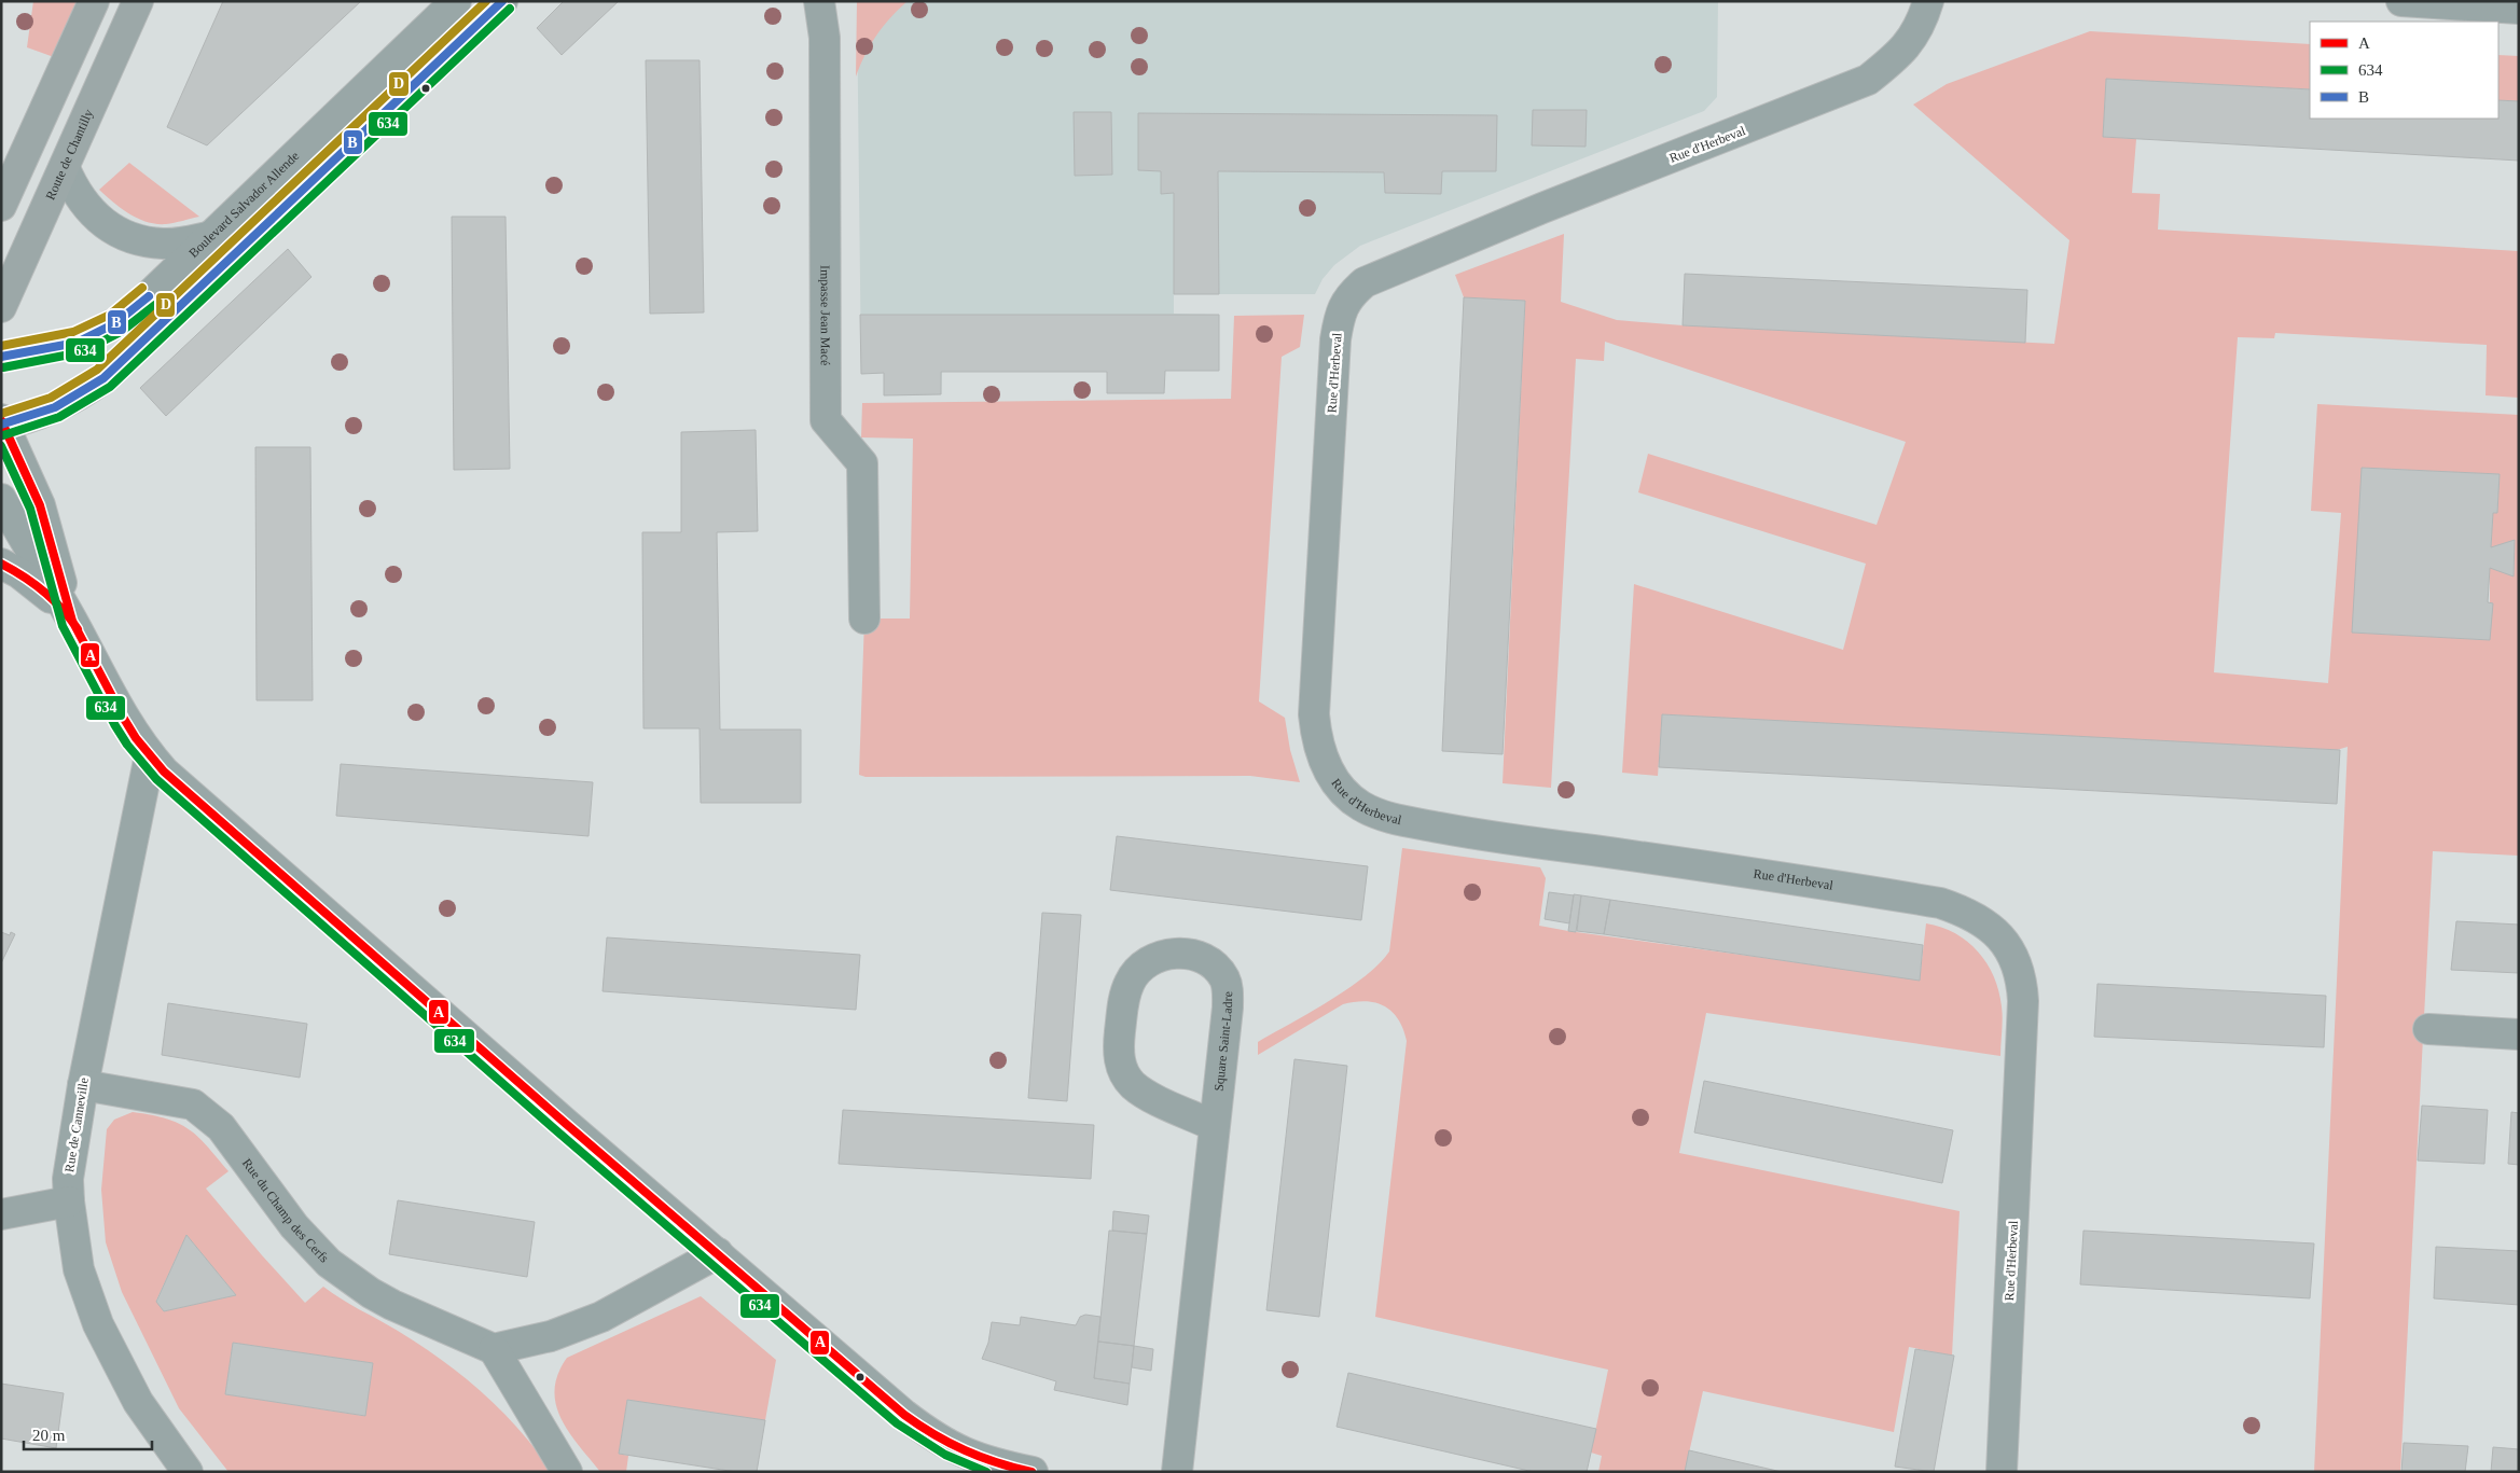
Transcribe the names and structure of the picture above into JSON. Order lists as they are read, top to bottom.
{
  "streets": {
    "main road": ["Route de Chantilly"],
    "street": [
      "Rue d'Herbeval",
      "Boulevard Salvador Allende",
      "Impasse Jean Macé",
      "Square Saint-Ladre",
      "Rue de Canneville",
      "Rue du Champ des Cerfs"
    ]
  },
  "crossings": [
    ["Rue de Canneville", "Rue du Champ des Cerfs"]
  ],
  "lines": [
    "transit line B",
    "transit line D",
    "transit line 634",
    "transit line A"
  ],
  "legend": ["A", "634", "B"],
  "scale_bar": "20 m"
}
